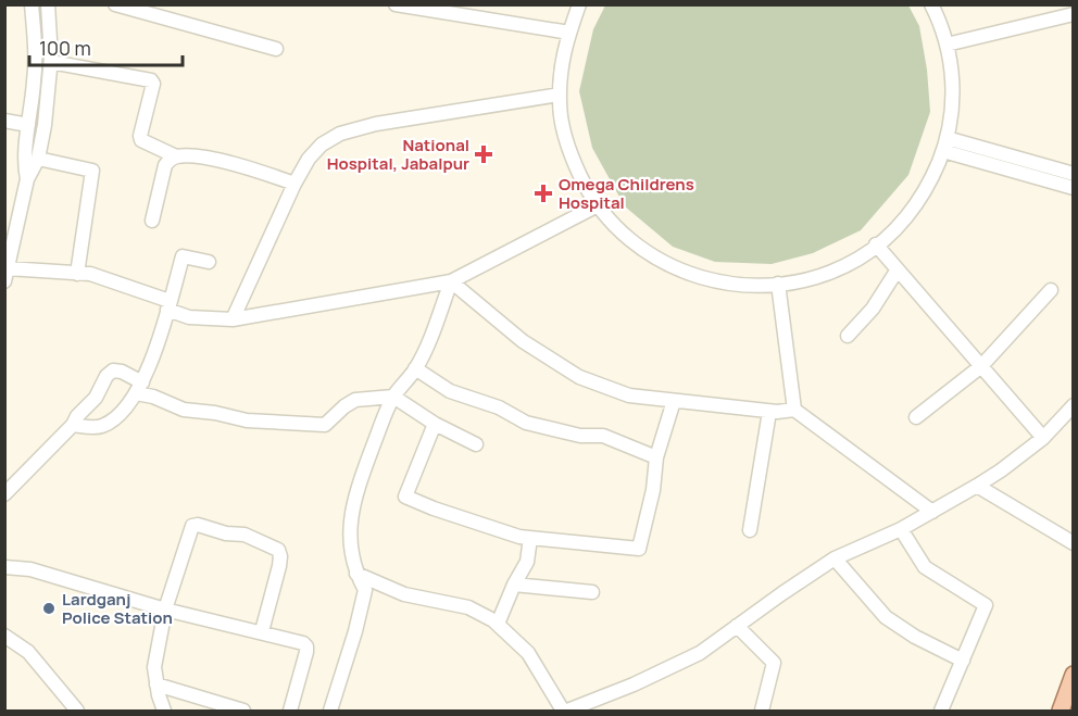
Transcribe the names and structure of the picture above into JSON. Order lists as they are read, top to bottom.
{
  "places": {
    "health": ["National Hospital, Jabalpur", "Omega Childrens Hospital"],
    "other": ["Lardganj Police Station"]
  },
  "scale_bar": "100 m"
}
